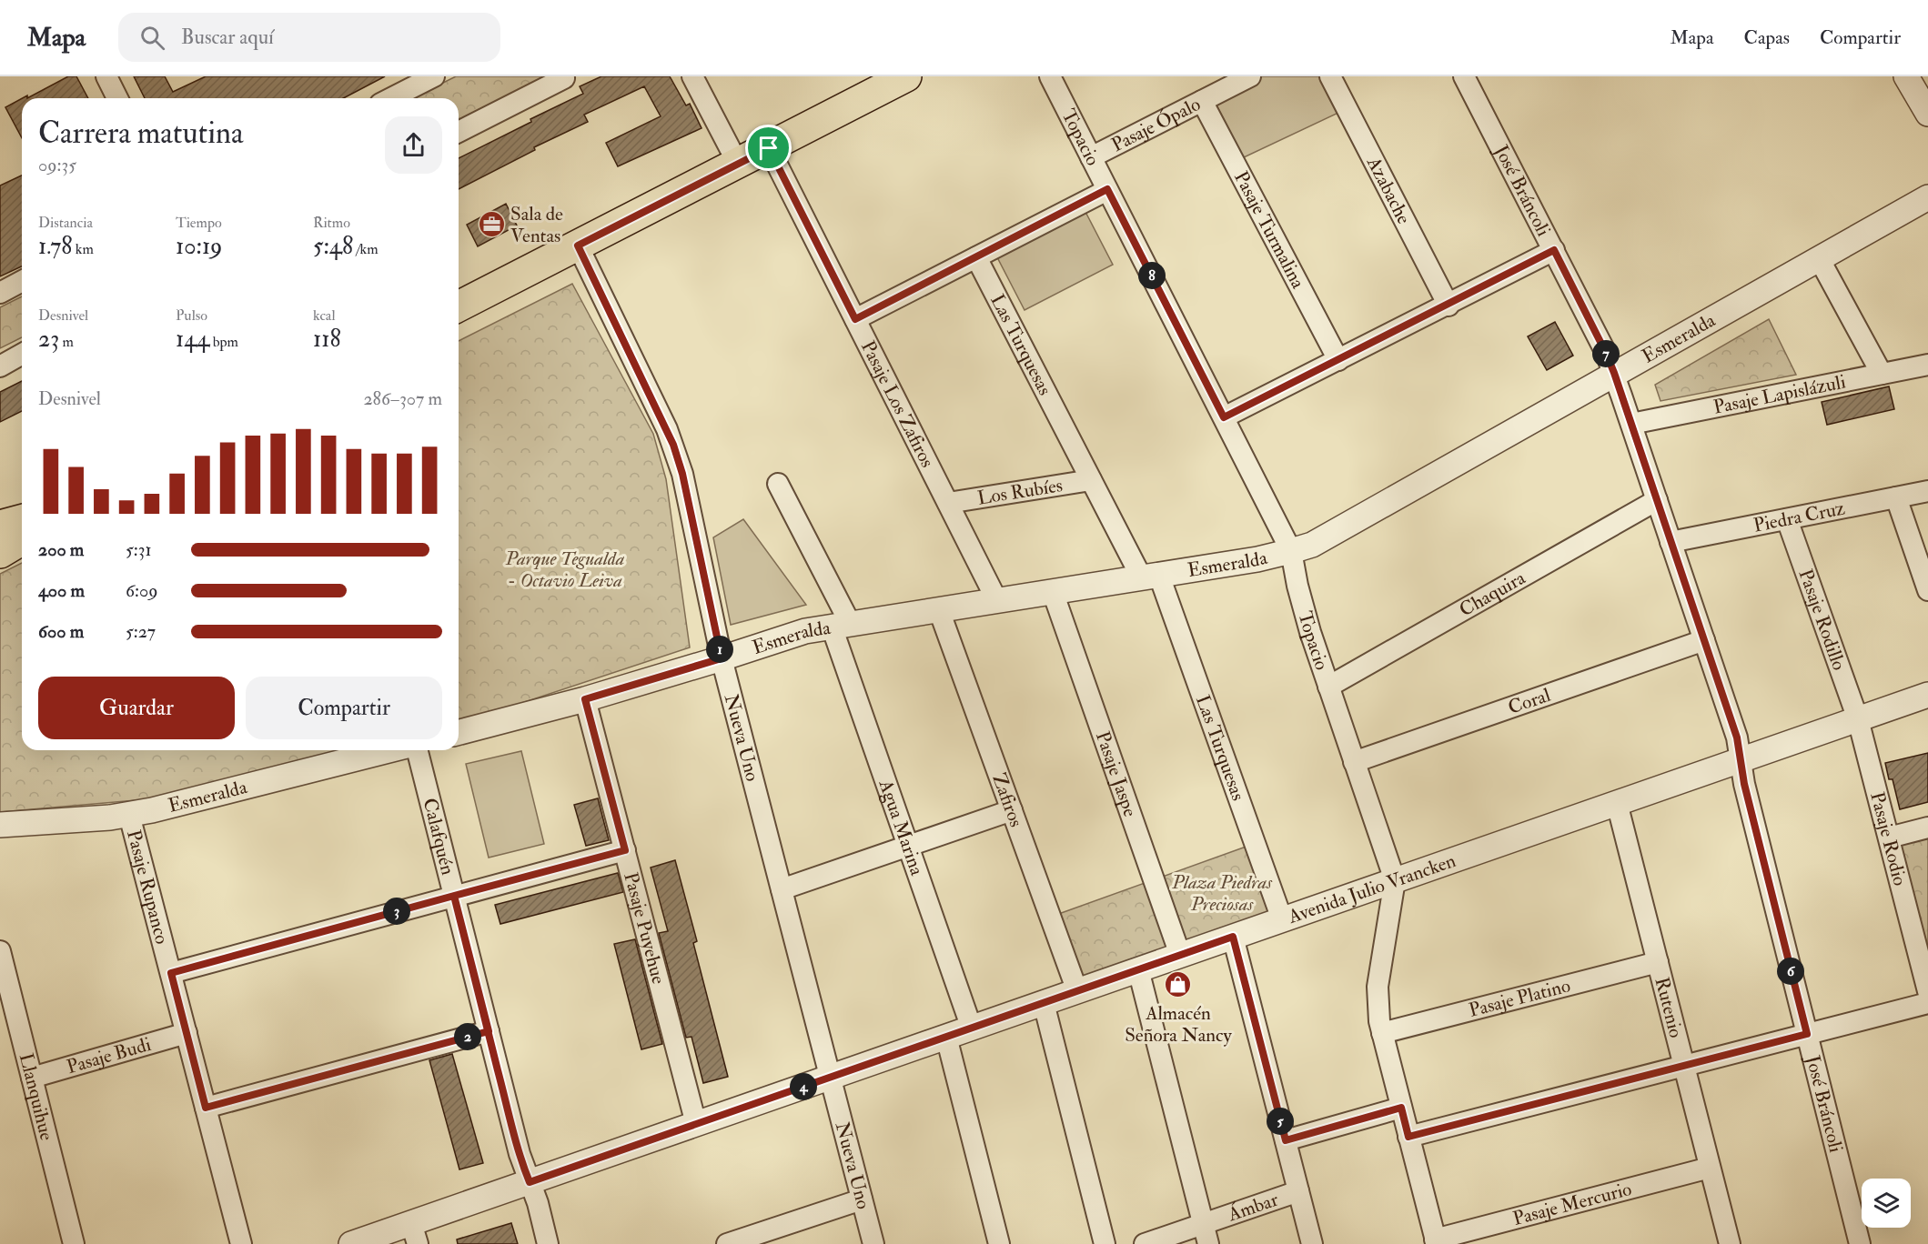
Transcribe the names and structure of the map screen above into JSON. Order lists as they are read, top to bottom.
{
  "streets": {
    "street": [
      "Pasaje Ópalo",
      "Topacio",
      "José Bráncoli",
      "Azabache",
      "Pasaje Turmalina",
      "Esmeralda",
      "Las Turquesas",
      "Pasaje Lapislázuli",
      "Pasaje Los Zafiros",
      "Los Rubíes",
      "Piedra Cruz",
      "Chaquira",
      "Pasaje Rodillo",
      "Coral",
      "Nueva Uno",
      "Pasaje Jaspe",
      "Zafiros",
      "Agua Marina",
      "Calafquén",
      "Pasaje Rodio",
      "Pasaje Rupanco",
      "Avenida Julio Vrancken",
      "Pasaje Puyehue",
      "Pasaje Platino",
      "Rutenio",
      "Pasaje Budi",
      "Llanquihue",
      "Pasaje Mercurio",
      "Ámbar"
    ]
  },
  "crossings": [
    ["Pasaje Ópalo", "Topacio"],
    ["Pasaje Ópalo", "Pasaje Turmalina"],
    ["Topacio", "Esmeralda"],
    ["Topacio", "Chaquira"],
    ["Topacio", "Coral"],
    ["Topacio", "Avenida Julio Vrancken"],
    ["Topacio", "Pasaje Platino"],
    ["Topacio", "Pasaje Mercurio"],
    ["José Bráncoli", "Esmeralda"],
    ["José Bráncoli", "Pasaje Lapislázuli"],
    ["José Bráncoli", "Piedra Cruz"],
    ["José Bráncoli", "Chaquira"],
    ["José Bráncoli", "Coral"],
    ["José Bráncoli", "Avenida Julio Vrancken"],
    ["Esmeralda", "Las Turquesas"],
    ["Esmeralda", "Pasaje Los Zafiros"],
    ["Esmeralda", "Nueva Uno"],
    ["Esmeralda", "Pasaje Jaspe"],
    ["Esmeralda", "Zafiros"],
    ["Esmeralda", "Agua Marina"],
    ["Esmeralda", "Pasaje Rupanco"],
    ["Esmeralda", "Pasaje Puyehue"],
    ["Las Turquesas", "Los Rubíes"],
    ["Las Turquesas", "Avenida Julio Vrancken"],
    ["Pasaje Los Zafiros", "Los Rubíes"],
    ["Piedra Cruz", "Pasaje Rodillo"],
    ["Pasaje Rodillo", "Pasaje Rodio"],
    ["Pasaje Rodillo", "Avenida Julio Vrancken"],
    ["Nueva Uno", "Avenida Julio Vrancken"],
    ["Pasaje Jaspe", "Avenida Julio Vrancken"],
    ["Zafiros", "Avenida Julio Vrancken"],
    ["Agua Marina", "Avenida Julio Vrancken"],
    ["Calafquén", "Avenida Julio Vrancken"],
    ["Pasaje Rodio", "Avenida Julio Vrancken"],
    ["Pasaje Rupanco", "Pasaje Budi"],
    ["Avenida Julio Vrancken", "Pasaje Puyehue"],
    ["Avenida Julio Vrancken", "Rutenio"],
    ["Pasaje Platino", "Rutenio"],
    ["Rutenio", "Pasaje Mercurio"],
    ["Pasaje Budi", "Llanquihue"]
  ],
  "parks": ["Parque Tegualda - Octavio Leiva", "Plaza Piedras Preciosas"],
  "places": {
    "office": ["Sala de Ventas"],
    "shop": ["Almacén Señora Nancy"]
  },
  "page": {
    "header": "Mapa",
    "search": "Buscar aquí",
    "nav": ["Mapa", "Capas", "Compartir"],
    "heading": ["Carrera matutina", "09:35"],
    "stats": [
      ["Distancia", "1.78 km"],
      ["Tiempo", "10:19"],
      ["Ritmo", "5:48 /km"],
      ["Desnivel", "23 m"],
      ["Pulso", "144 bpm"],
      ["kcal", "118"]
    ],
    "pins": [
      "8",
      "7",
      "1",
      "3",
      "6",
      "2",
      "4",
      "5"
    ],
    "chart": ["Desnivel", "286–307 m"],
    "list": [
      {
        "name": "200 m",
        "note": "5:31"
      },
      {
        "name": "400 m",
        "note": "6:09"
      },
      {
        "name": "600 m",
        "note": "5:27"
      }
    ],
    "buttons": ["Guardar", "Compartir"]
  }
}
